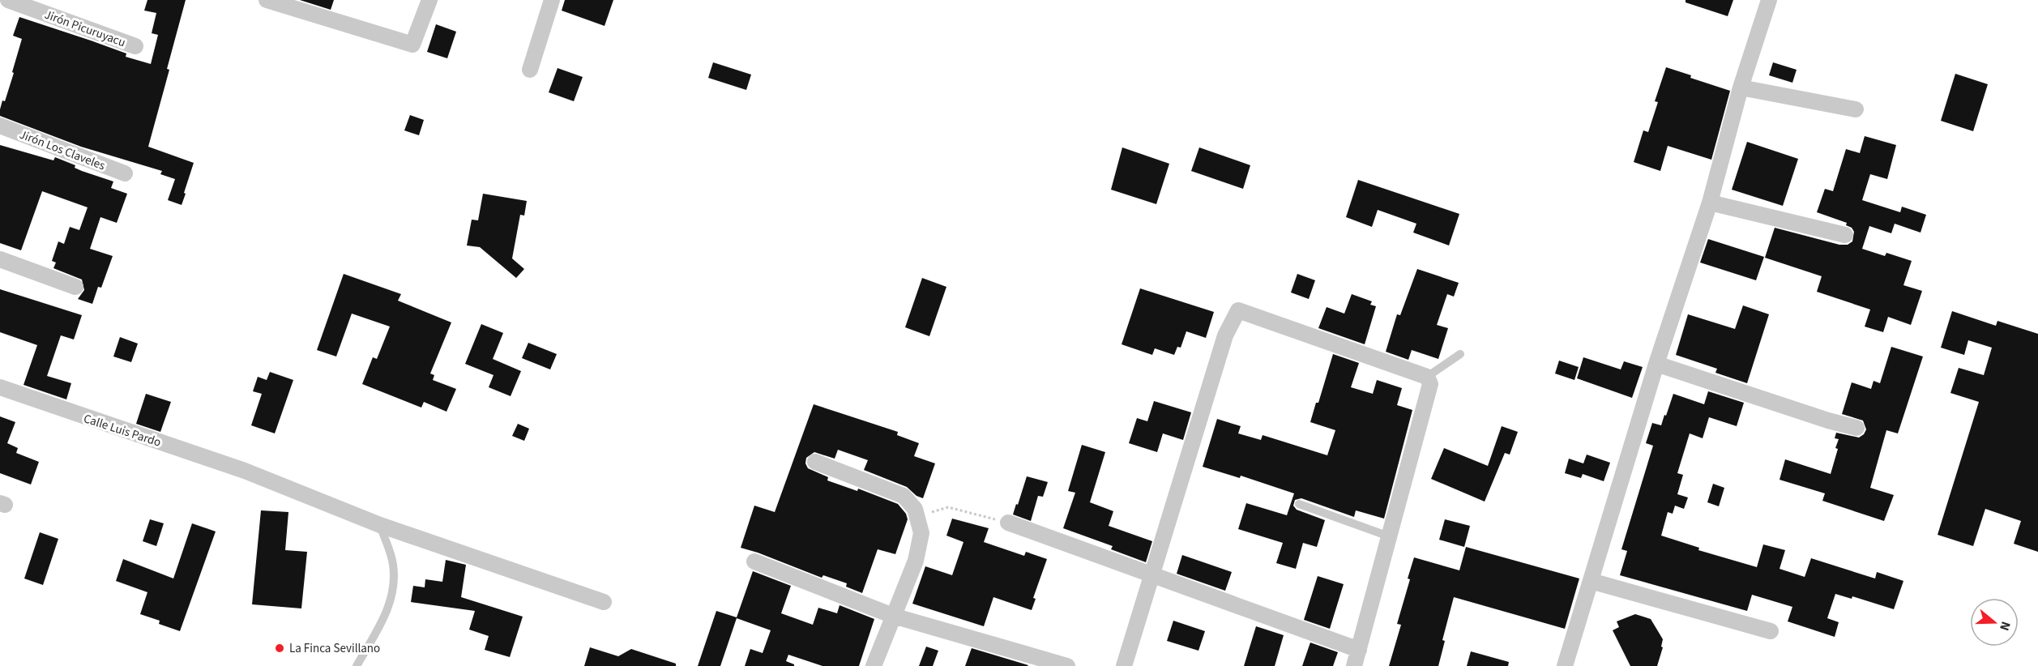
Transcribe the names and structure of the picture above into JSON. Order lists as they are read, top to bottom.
{
  "streets": {
    "street": ["Jirón Picuruyacu", "Jirón Los Claveles", "Calle Luis Pardo"]
  },
  "places": ["La Finca Sevillano"],
  "north": "right"
}
